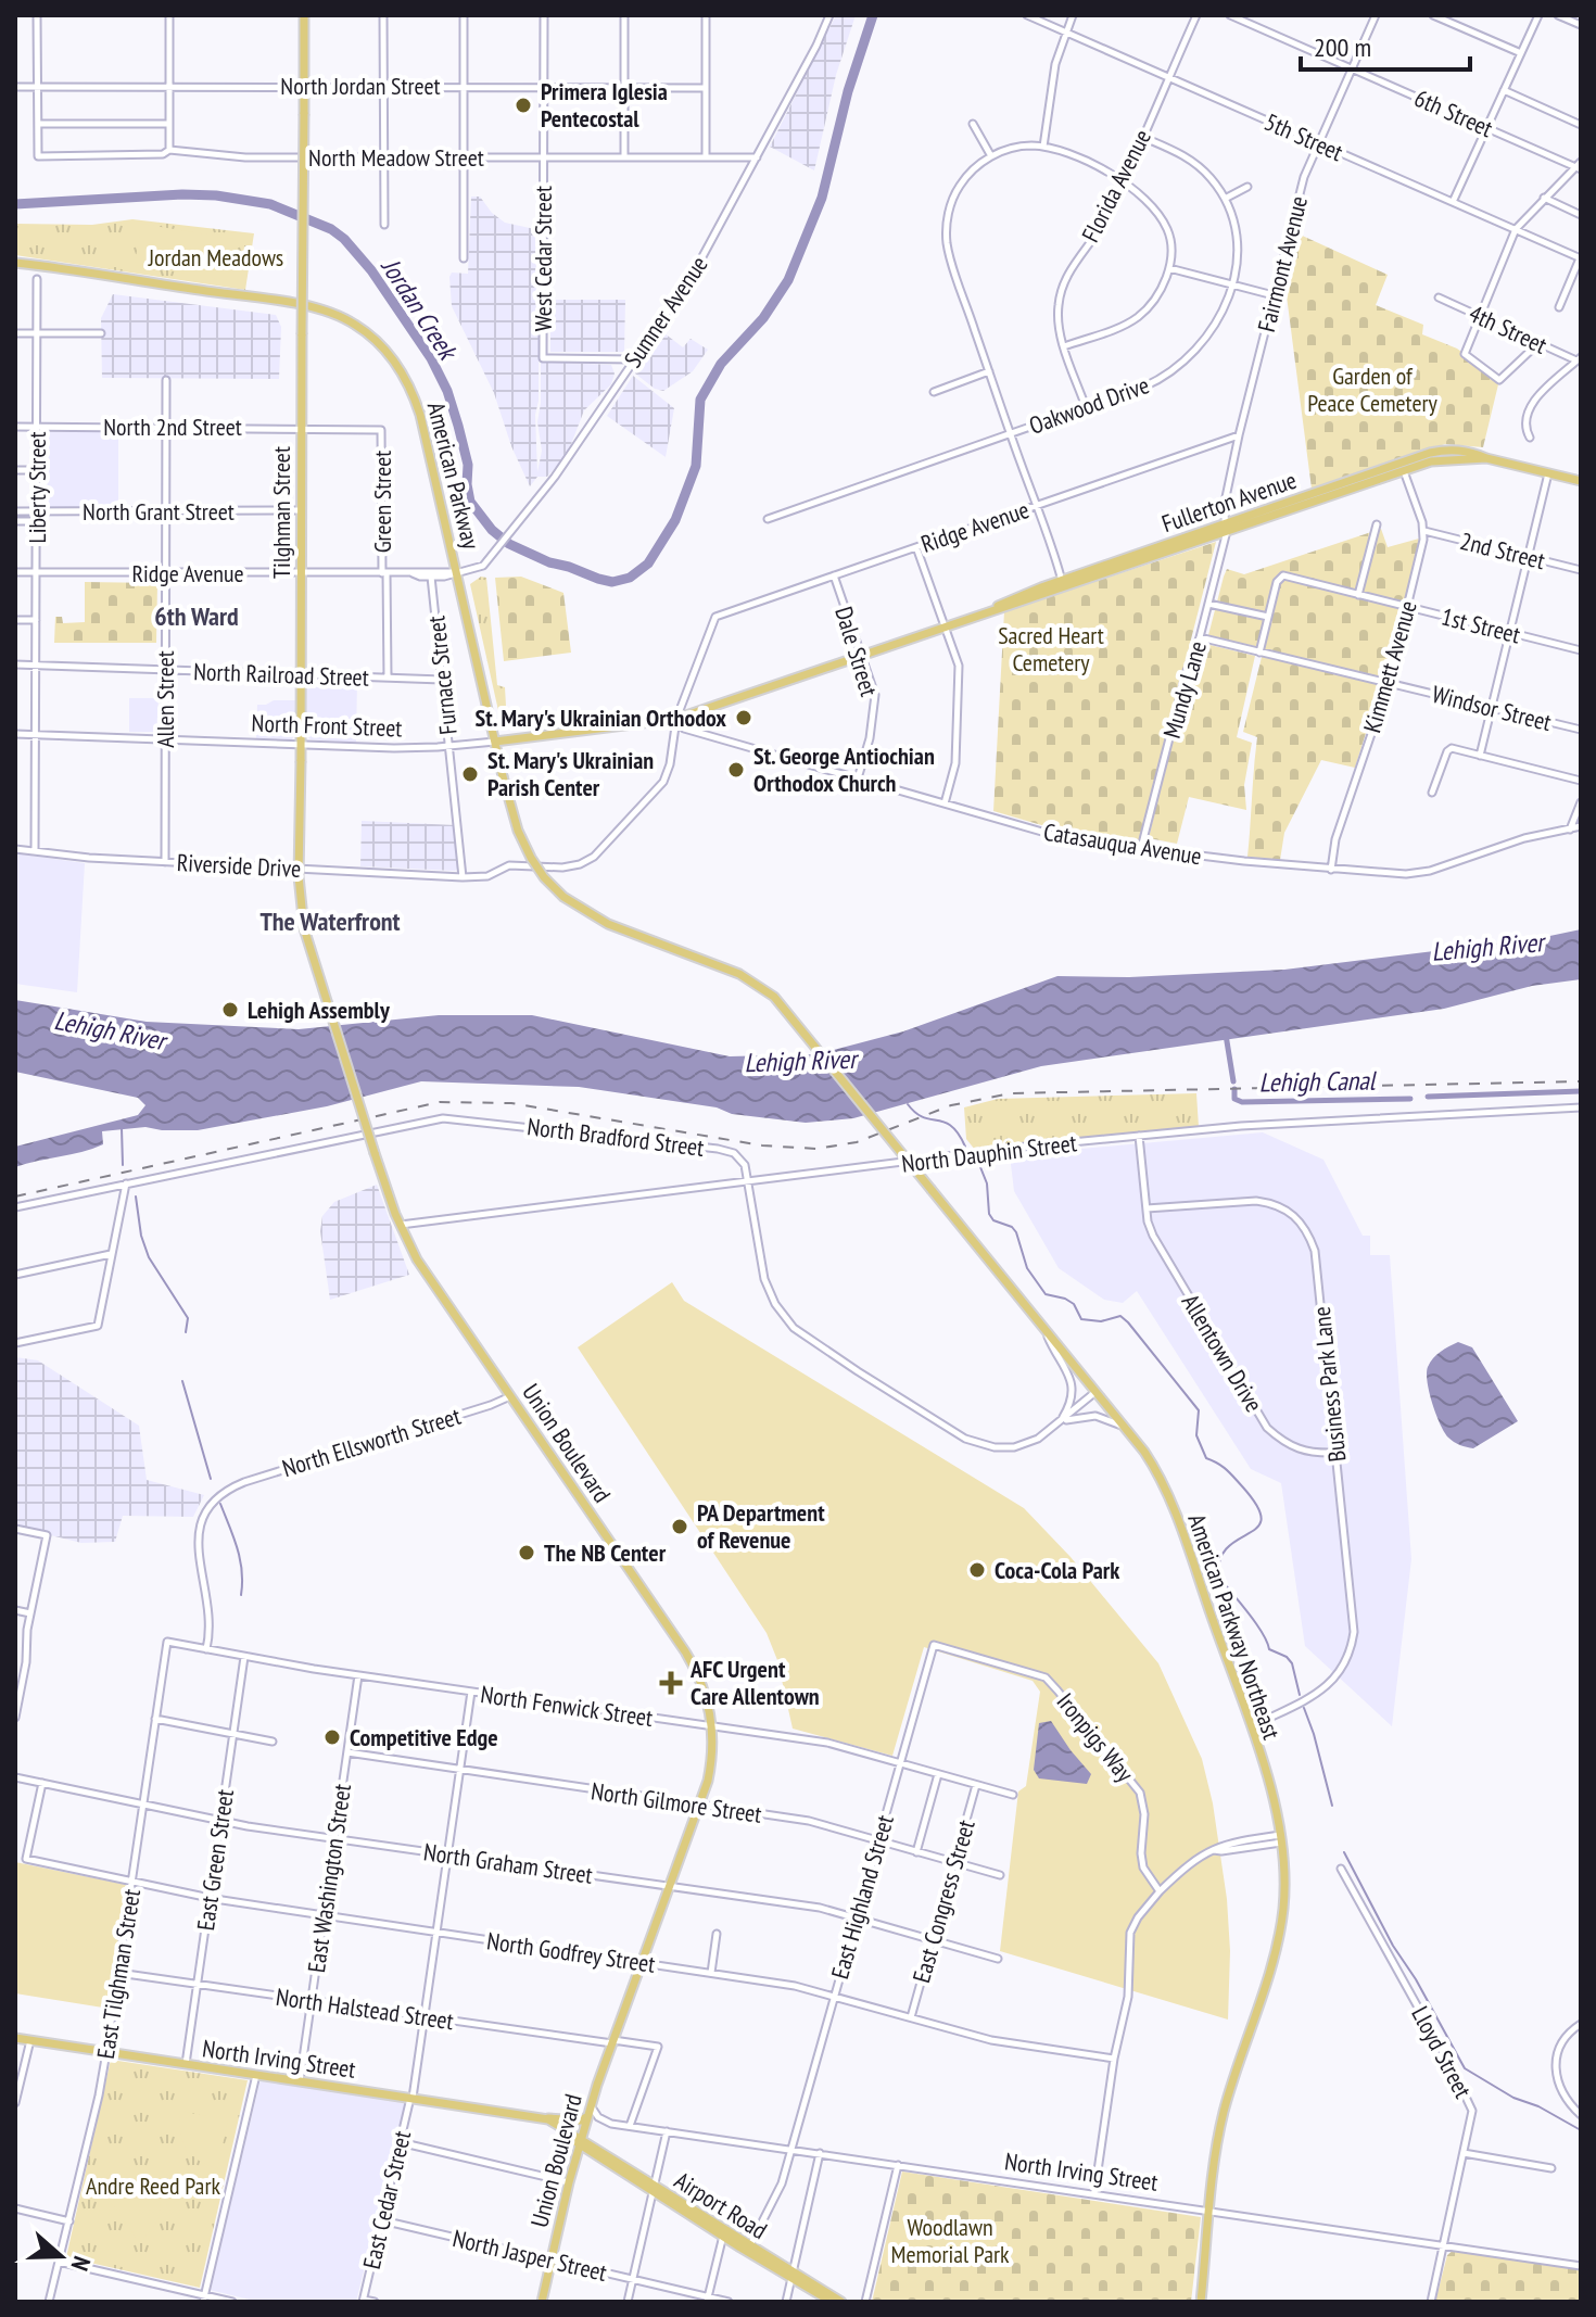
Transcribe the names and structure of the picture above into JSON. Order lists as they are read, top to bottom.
{
  "streets": {
    "main road": [
      "American Parkway",
      "Fullerton Avenue",
      "Tilghman Street",
      "North Front Street",
      "Union Boulevard",
      "American Parkway Northeast",
      "North Irving Street",
      "Airport Road"
    ],
    "street": [
      "North Jordan Street",
      "6th Street",
      "5th Street",
      "North Meadow Street",
      "Florida Avenue",
      "West Cedar Street",
      "Fairmont Avenue",
      "Sumner Avenue",
      "4th Street",
      "Oakwood Drive",
      "North 2nd Street",
      "Liberty Street",
      "Green Street",
      "North Grant Street",
      "Ridge Avenue",
      "2nd Street",
      "1st Street",
      "Dale Street",
      "Kimmett Avenue",
      "North Railroad Street",
      "Furnace Street",
      "Mundy Lane",
      "Allen Street",
      "Windsor Street",
      "Catasauqua Avenue",
      "Riverside Drive",
      "North Bradford Street",
      "North Dauphin Street",
      "Allentown Drive",
      "Business Park Lane",
      "North Ellsworth Street",
      "North Fenwick Street",
      "Ironpigs Way",
      "North Gilmore Street",
      "East Green Street",
      "North Graham Street",
      "East Washington Street",
      "East Highland Street",
      "East Congress Street",
      "North Godfrey Street",
      "East Tilghman Street",
      "North Halstead Street",
      "Lloyd Street",
      "East Cedar Street",
      "North Jasper Street"
    ]
  },
  "crossings": [
    ["North Jordan Street", "West Cedar Street"],
    ["North Jordan Street", "Tilghman Street"],
    ["6th Street", "Fairmont Avenue"],
    ["5th Street", "Florida Avenue"],
    ["5th Street", "Fairmont Avenue"],
    ["North Meadow Street", "West Cedar Street"],
    ["North Meadow Street", "Sumner Avenue"],
    ["Florida Avenue", "Oakwood Drive"],
    ["West Cedar Street", "Sumner Avenue"],
    ["Fairmont Avenue", "Fullerton Avenue"],
    ["Fairmont Avenue", "Ridge Avenue"],
    ["Fairmont Avenue", "Mundy Lane"],
    ["Sumner Avenue", "American Parkway"],
    ["Sumner Avenue", "Ridge Avenue"],
    ["North 2nd Street", "Liberty Street"],
    ["North 2nd Street", "Green Street"],
    ["North 2nd Street", "Tilghman Street"],
    ["North 2nd Street", "Allen Street"],
    ["American Parkway", "Ridge Avenue"],
    ["American Parkway", "North Front Street"],
    ["American Parkway", "American Parkway Northeast"],
    ["Liberty Street", "North Grant Street"],
    ["Liberty Street", "Ridge Avenue"],
    ["Liberty Street", "North Railroad Street"],
    ["Liberty Street", "North Front Street"],
    ["Liberty Street", "Riverside Drive"],
    ["Green Street", "Ridge Avenue"],
    ["Green Street", "North Railroad Street"],
    ["Fullerton Avenue", "Dale Street"],
    ["Fullerton Avenue", "Mundy Lane"],
    ["Fullerton Avenue", "North Front Street"],
    ["Fullerton Avenue", "Catasauqua Avenue"],
    ["Fullerton Avenue", "Riverside Drive"],
    ["North Grant Street", "Tilghman Street"],
    ["North Grant Street", "Allen Street"],
    ["Tilghman Street", "Ridge Avenue"],
    ["Tilghman Street", "North Railroad Street"],
    ["Tilghman Street", "North Front Street"],
    ["Tilghman Street", "Union Boulevard"],
    ["Ridge Avenue", "Dale Street"],
    ["Ridge Avenue", "Furnace Street"],
    ["Ridge Avenue", "Allen Street"],
    ["Ridge Avenue", "Riverside Drive"],
    ["2nd Street", "Kimmett Avenue"],
    ["1st Street", "Kimmett Avenue"],
    ["Dale Street", "Catasauqua Avenue"],
    ["Kimmett Avenue", "Windsor Street"],
    ["Kimmett Avenue", "Catasauqua Avenue"],
    ["North Railroad Street", "Furnace Street"],
    ["North Railroad Street", "Allen Street"],
    ["Furnace Street", "North Front Street"],
    ["Furnace Street", "Riverside Drive"],
    ["Mundy Lane", "Windsor Street"],
    ["Mundy Lane", "Catasauqua Avenue"],
    ["Allen Street", "North Front Street"],
    ["Allen Street", "Riverside Drive"],
    ["Catasauqua Avenue", "Riverside Drive"],
    ["North Bradford Street", "North Dauphin Street"],
    ["North Bradford Street", "American Parkway Northeast"],
    ["North Dauphin Street", "Union Boulevard"],
    ["Allentown Drive", "Business Park Lane"],
    ["Business Park Lane", "American Parkway Northeast"],
    ["North Ellsworth Street", "Union Boulevard"],
    ["North Ellsworth Street", "North Fenwick Street"],
    ["Union Boulevard", "North Fenwick Street"],
    ["Union Boulevard", "North Gilmore Street"],
    ["Union Boulevard", "North Graham Street"],
    ["Union Boulevard", "North Godfrey Street"],
    ["Union Boulevard", "North Halstead Street"],
    ["Union Boulevard", "North Irving Street"],
    ["Union Boulevard", "Airport Road"],
    ["Union Boulevard", "North Jasper Street"],
    ["American Parkway Northeast", "North Irving Street"],
    ["North Fenwick Street", "East Green Street"],
    ["North Fenwick Street", "East Washington Street"],
    ["North Fenwick Street", "East Highland Street"],
    ["North Fenwick Street", "East Congress Street"],
    ["North Fenwick Street", "East Tilghman Street"],
    ["North Fenwick Street", "East Cedar Street"],
    ["Ironpigs Way", "East Highland Street"],
    ["North Gilmore Street", "East Washington Street"],
    ["North Gilmore Street", "East Highland Street"],
    ["North Gilmore Street", "East Congress Street"],
    ["North Gilmore Street", "East Cedar Street"],
    ["East Green Street", "North Graham Street"],
    ["East Green Street", "North Godfrey Street"],
    ["East Green Street", "North Halstead Street"],
    ["East Green Street", "North Irving Street"],
    ["North Graham Street", "East Washington Street"],
    ["North Graham Street", "East Highland Street"],
    ["North Graham Street", "East Congress Street"],
    ["North Graham Street", "North Godfrey Street"],
    ["North Graham Street", "East Tilghman Street"],
    ["North Graham Street", "East Cedar Street"],
    ["East Washington Street", "North Godfrey Street"],
    ["East Washington Street", "North Halstead Street"],
    ["East Washington Street", "North Irving Street"],
    ["East Highland Street", "North Godfrey Street"],
    ["East Highland Street", "North Irving Street"],
    ["East Highland Street", "Airport Road"],
    ["East Congress Street", "North Godfrey Street"],
    ["North Godfrey Street", "East Tilghman Street"],
    ["North Godfrey Street", "East Cedar Street"],
    ["East Tilghman Street", "North Halstead Street"],
    ["East Tilghman Street", "North Irving Street"],
    ["North Halstead Street", "North Irving Street"],
    ["North Halstead Street", "East Cedar Street"],
    ["Lloyd Street", "North Irving Street"],
    ["North Irving Street", "East Cedar Street"],
    ["North Irving Street", "Airport Road"],
    ["East Cedar Street", "North Jasper Street"]
  ],
  "districts": ["6th Ward", "The Waterfront"],
  "water": ["Jordan Creek", "Lehigh River", "Lehigh Canal"],
  "parks": [
    "Jordan Meadows",
    "Garden of Peace Cemetery",
    "Sacred Heart Cemetery",
    "Andre Reed Park",
    "Woodlawn Memorial Park"
  ],
  "places": {
    "other": [
      "Primera Iglesia Pentecostal",
      "St. Mary's Ukrainian Orthodox",
      "St. George Antiochian Orthodox Church",
      "St. Mary's Ukrainian Parish Center",
      "Lehigh Assembly",
      "PA Department of Revenue",
      "The NB Center",
      "Coca-Cola Park",
      "Competitive Edge"
    ],
    "health": ["AFC Urgent Care Allentown"]
  },
  "scale_bar": "200 m",
  "north": "right"
}
